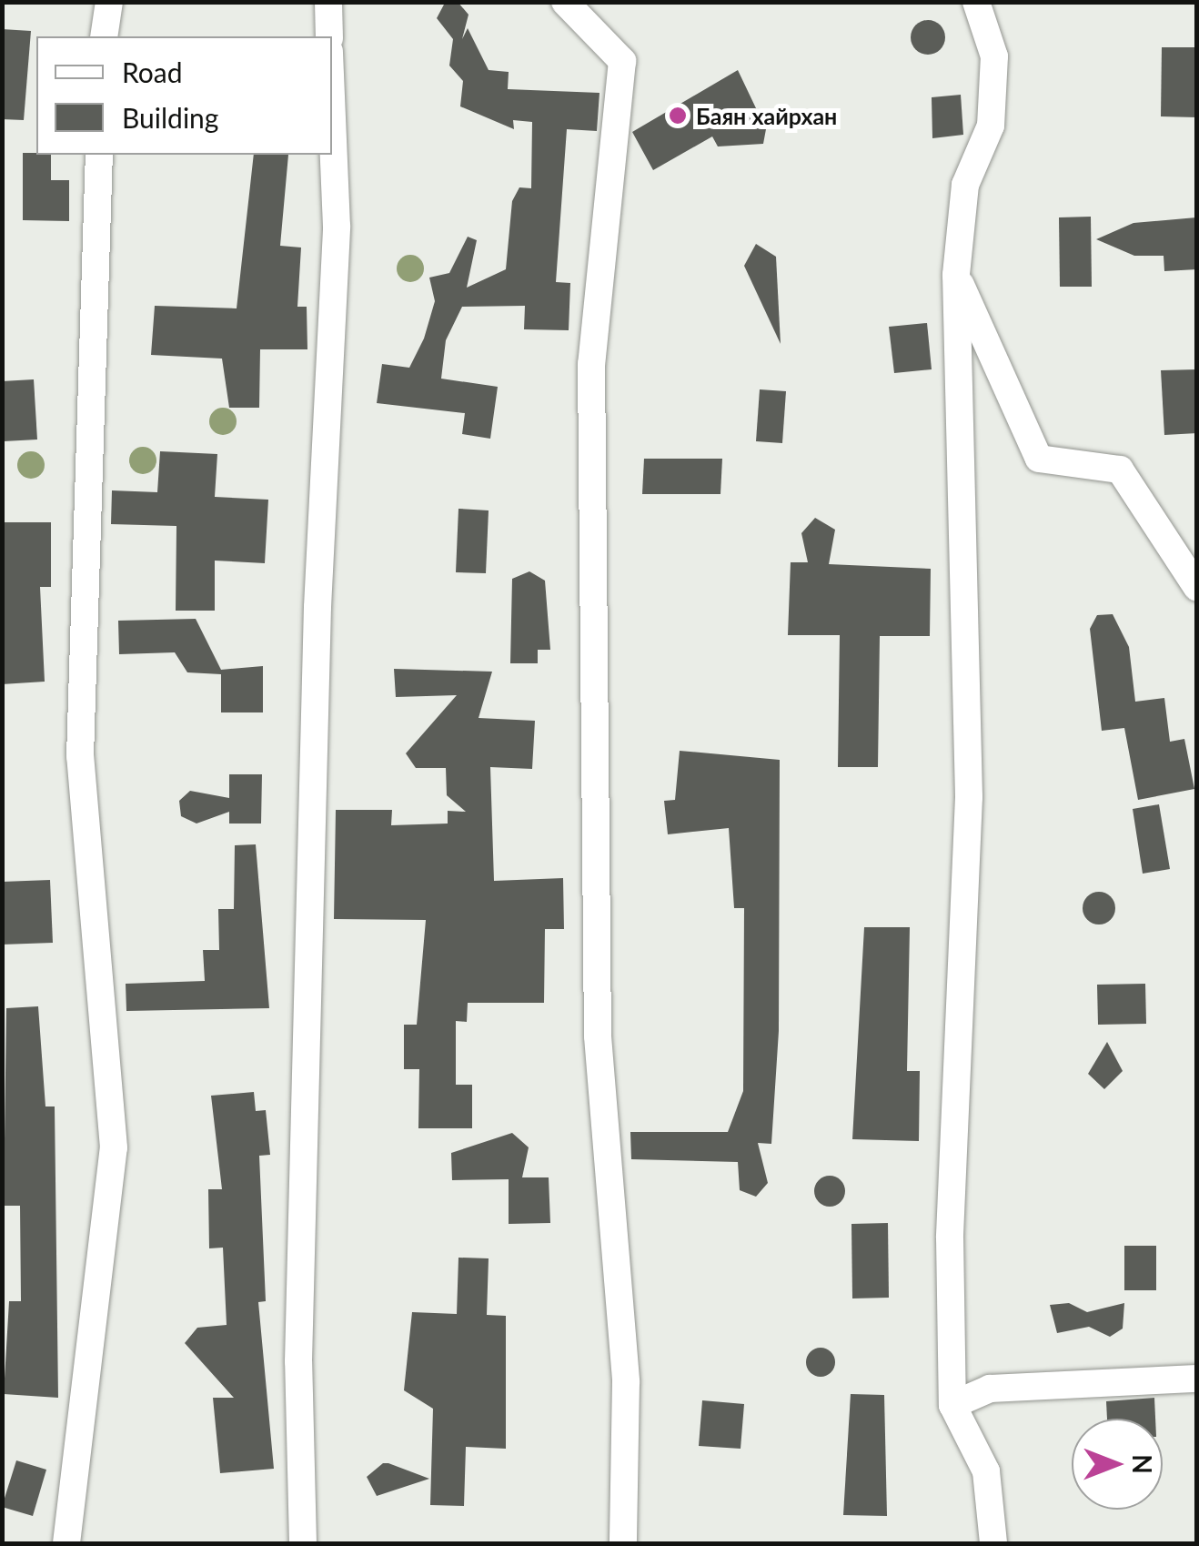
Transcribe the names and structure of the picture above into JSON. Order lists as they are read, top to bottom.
{
  "places": ["Баян хайрхан"],
  "legend": ["Road", "Building"],
  "north": "right"
}
